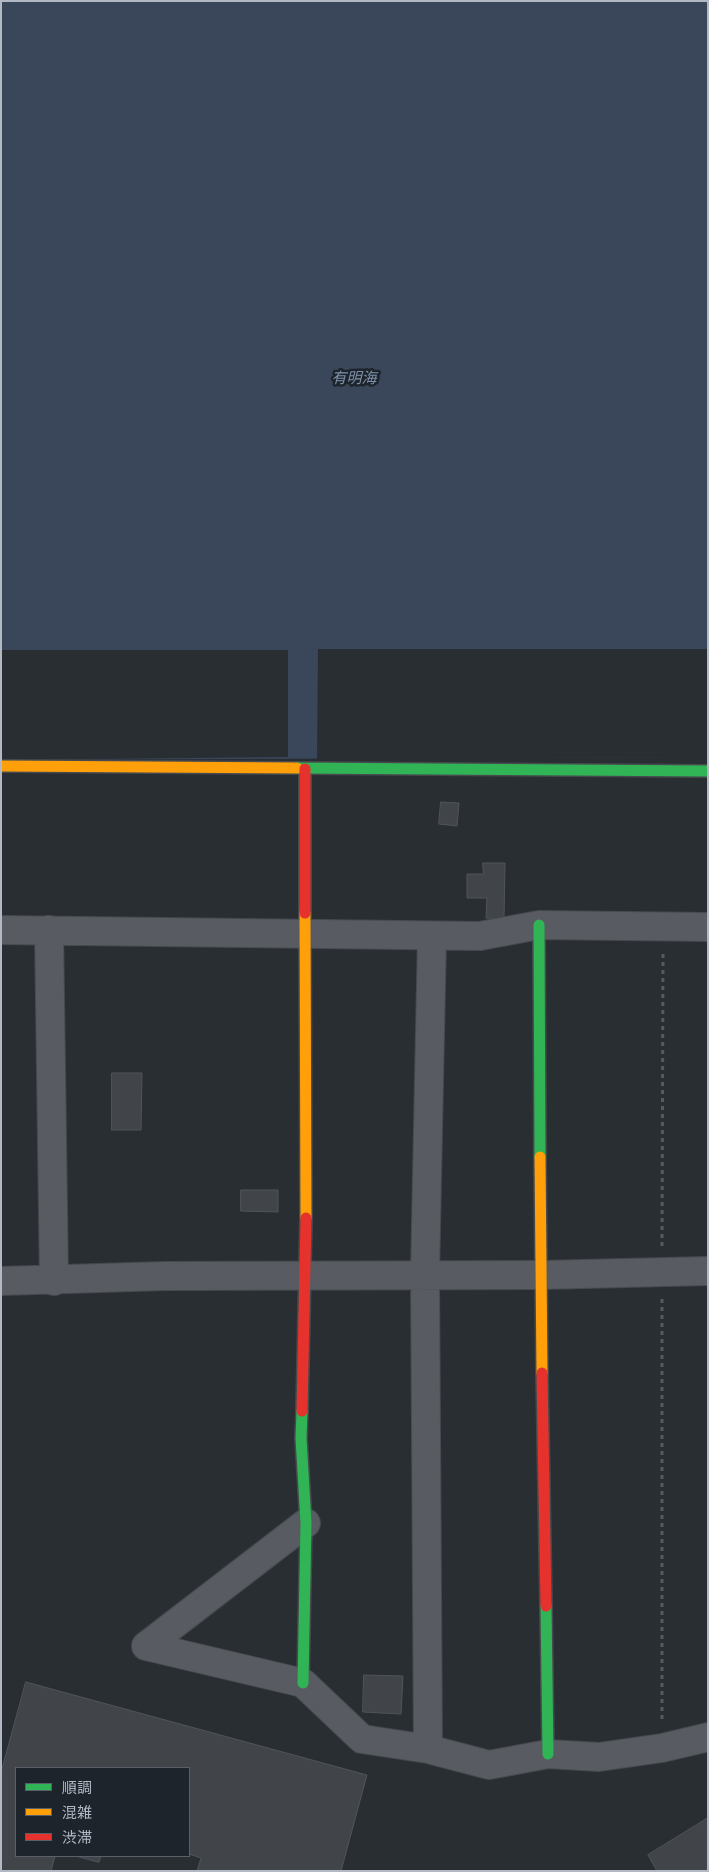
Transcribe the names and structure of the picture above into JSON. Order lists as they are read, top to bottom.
{
  "water": ["有明海"],
  "legend": ["順調", "混雑", "渋滞"]
}
